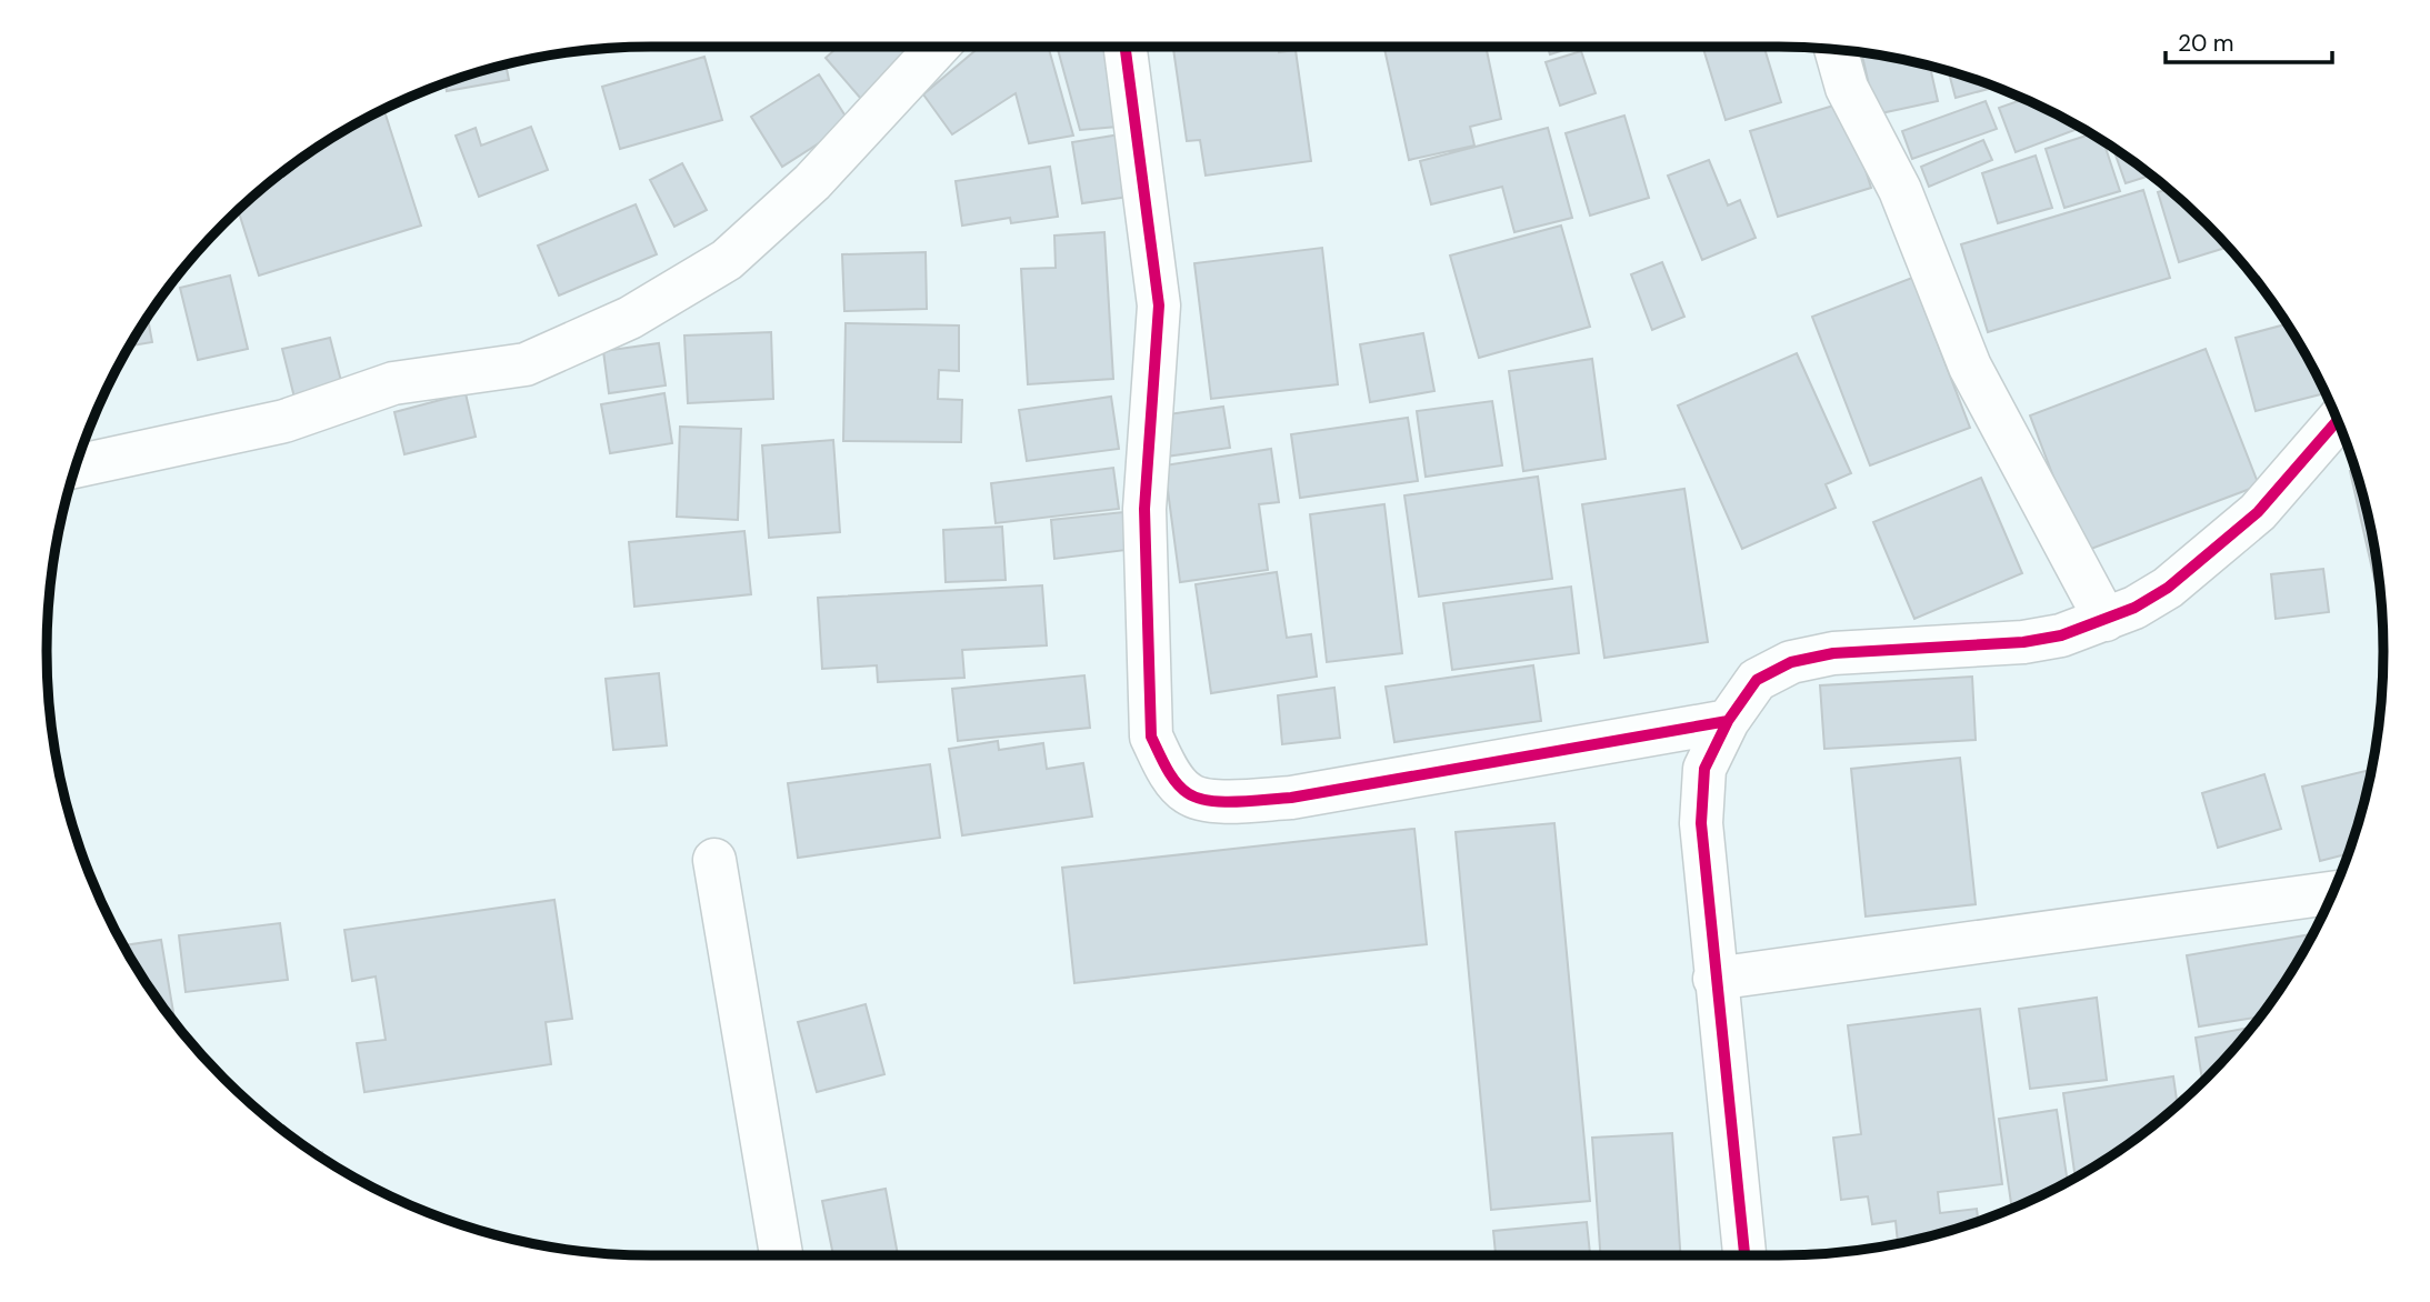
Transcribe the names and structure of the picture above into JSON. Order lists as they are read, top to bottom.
{
  "scale_bar": "20 m"
}
